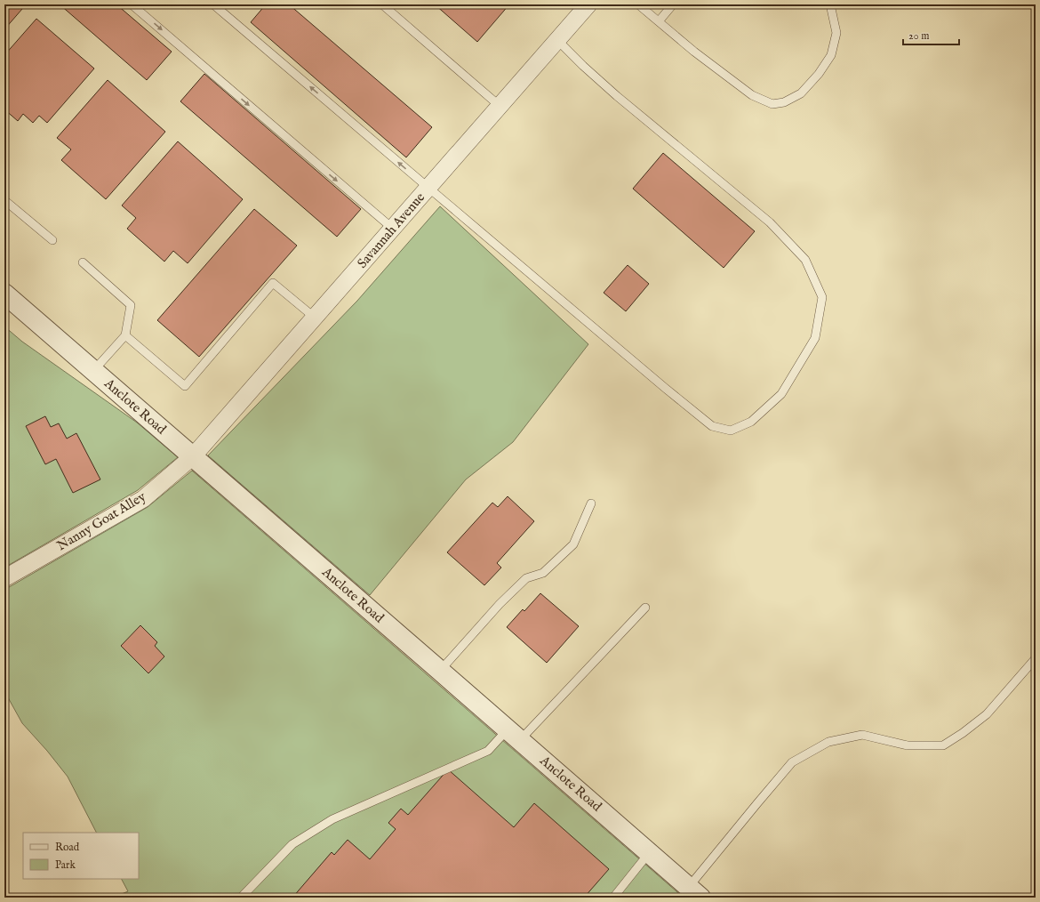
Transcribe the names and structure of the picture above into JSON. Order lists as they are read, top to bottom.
{
  "streets": {
    "street": ["Savannah Avenue", "Anclote Road", "Nanny Goat Alley"]
  },
  "crossings": [
    ["Savannah Avenue", "Anclote Road"],
    ["Savannah Avenue", "Nanny Goat Alley"],
    ["Anclote Road", "Nanny Goat Alley"]
  ],
  "legend": ["Road", "Park"],
  "scale_bar": "20 m"
}
